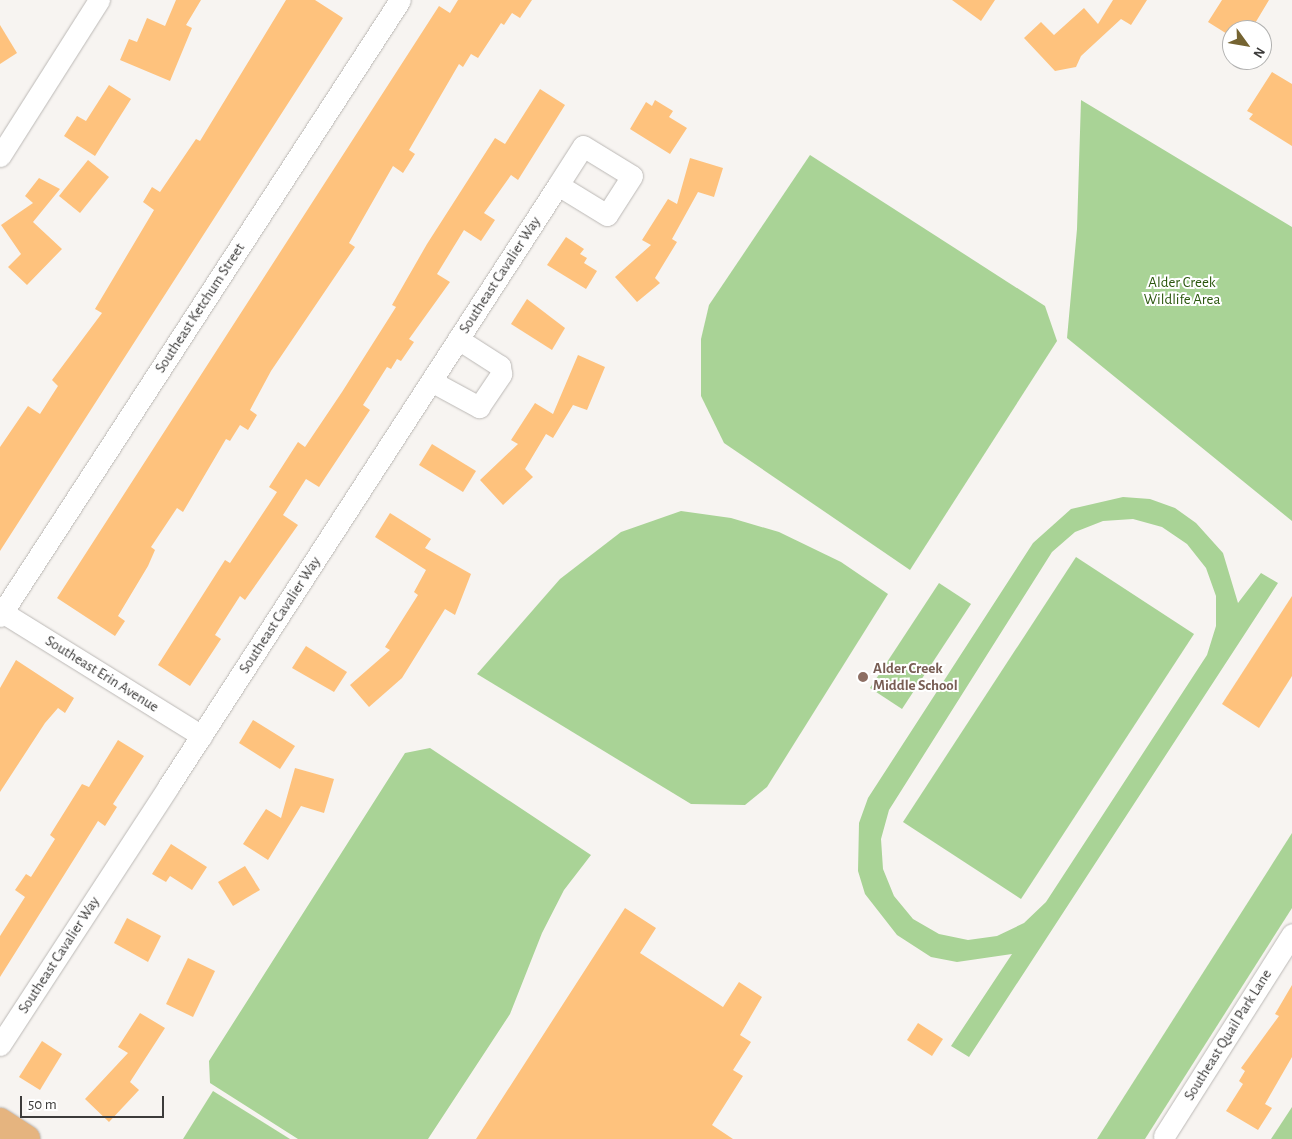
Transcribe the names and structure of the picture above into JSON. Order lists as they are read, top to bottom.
{
  "streets": {
    "street": [
      "Southeast Cavalier Way",
      "Southeast Ketchum Street",
      "Southeast Erin Avenue",
      "Southeast Quail Park Lane"
    ]
  },
  "crossings": [
    ["Southeast Cavalier Way", "Southeast Erin Avenue"],
    ["Southeast Ketchum Street", "Southeast Erin Avenue"]
  ],
  "parks": ["Alder Creek Wildlife Area"],
  "places": ["Alder Creek Middle School"],
  "scale_bar": "50 m",
  "north": "bottom right"
}
